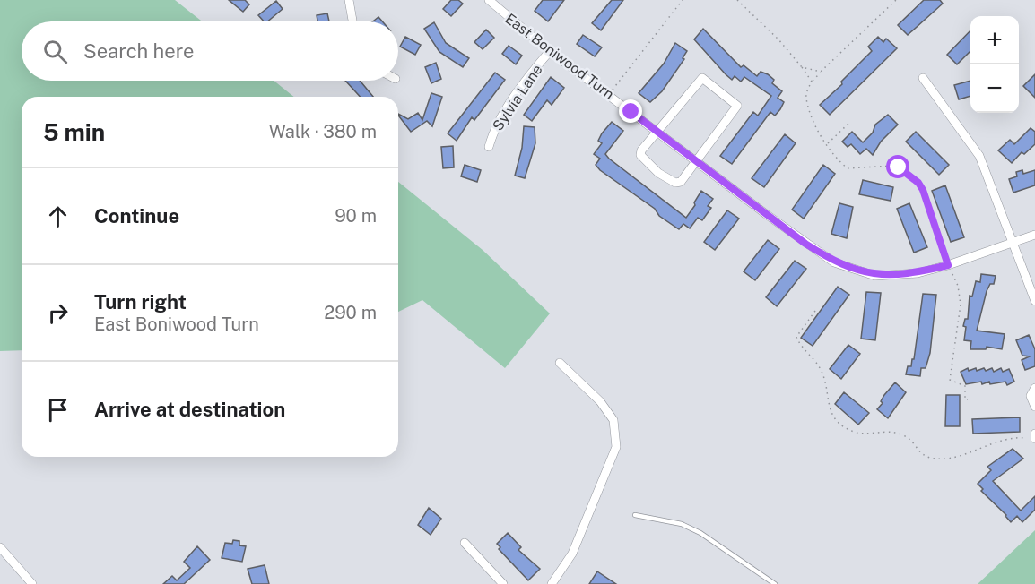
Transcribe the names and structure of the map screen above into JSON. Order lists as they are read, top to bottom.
{
  "streets": {
    "street": ["East Boniwood Turn", "Sylvia Lane"]
  },
  "crossings": [
    ["East Boniwood Turn", "Sylvia Lane"]
  ],
  "page": {
    "map_buttons": ["+", "−"],
    "search": "Search here",
    "heading": ["5 min", "Walk · 380 m"],
    "list": [
      ["Continue", "90 m"],
      ["Turn right", "East Boniwood Turn", "290 m"],
      "Arrive at destination"
    ]
  }
}
